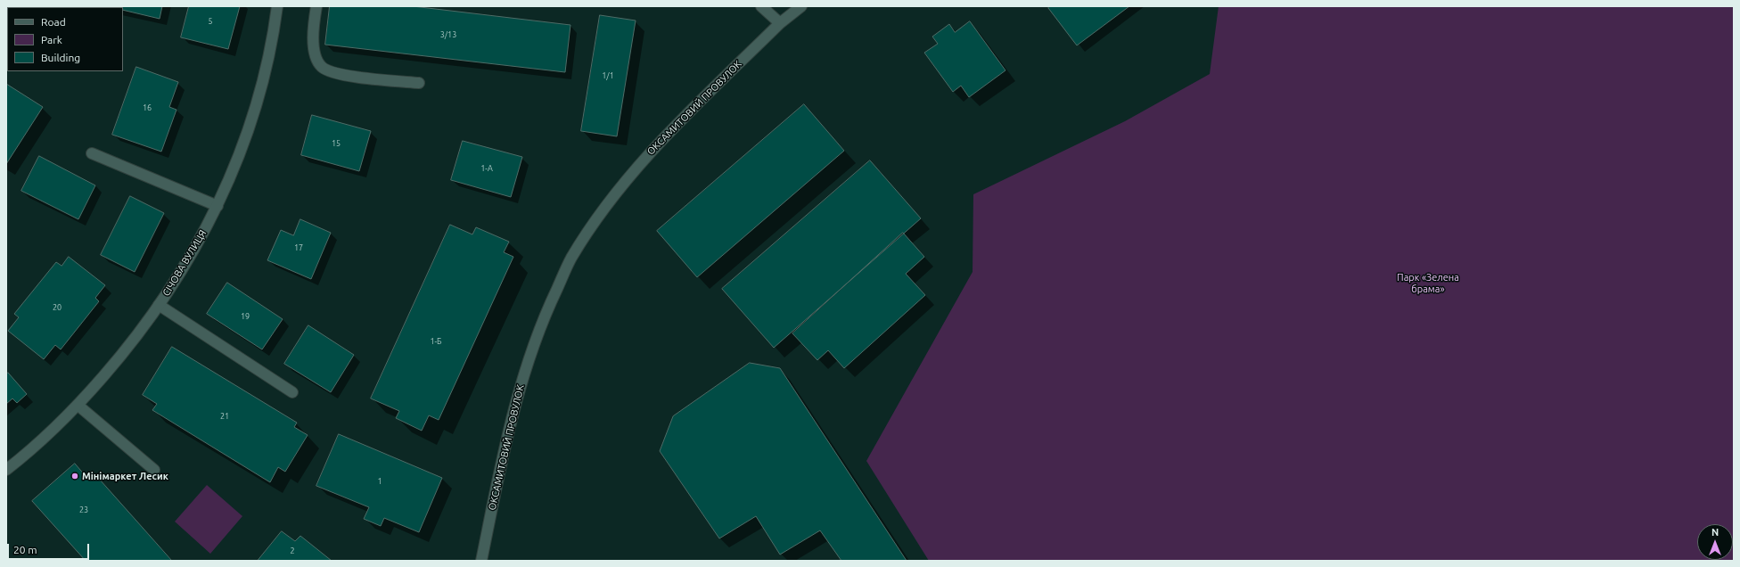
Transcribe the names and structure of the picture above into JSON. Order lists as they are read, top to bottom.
{
  "streets": {
    "street": ["ОКСАМИТОВИЙ ПРОВУЛОК", "СІЧОВА ВУЛИЦЯ"]
  },
  "parks": ["Парк «Зелена брама»"],
  "places": ["Мінімаркет Лесик"],
  "house_numbers": [
    "5",
    "3/13",
    "1/1",
    "16",
    "15",
    "1-А",
    "17",
    "20",
    "19",
    "1-Б",
    "21",
    "1",
    "23",
    "2"
  ],
  "legend": ["Road", "Park", "Building"],
  "scale_bar": "20 m",
  "north": "top"
}
